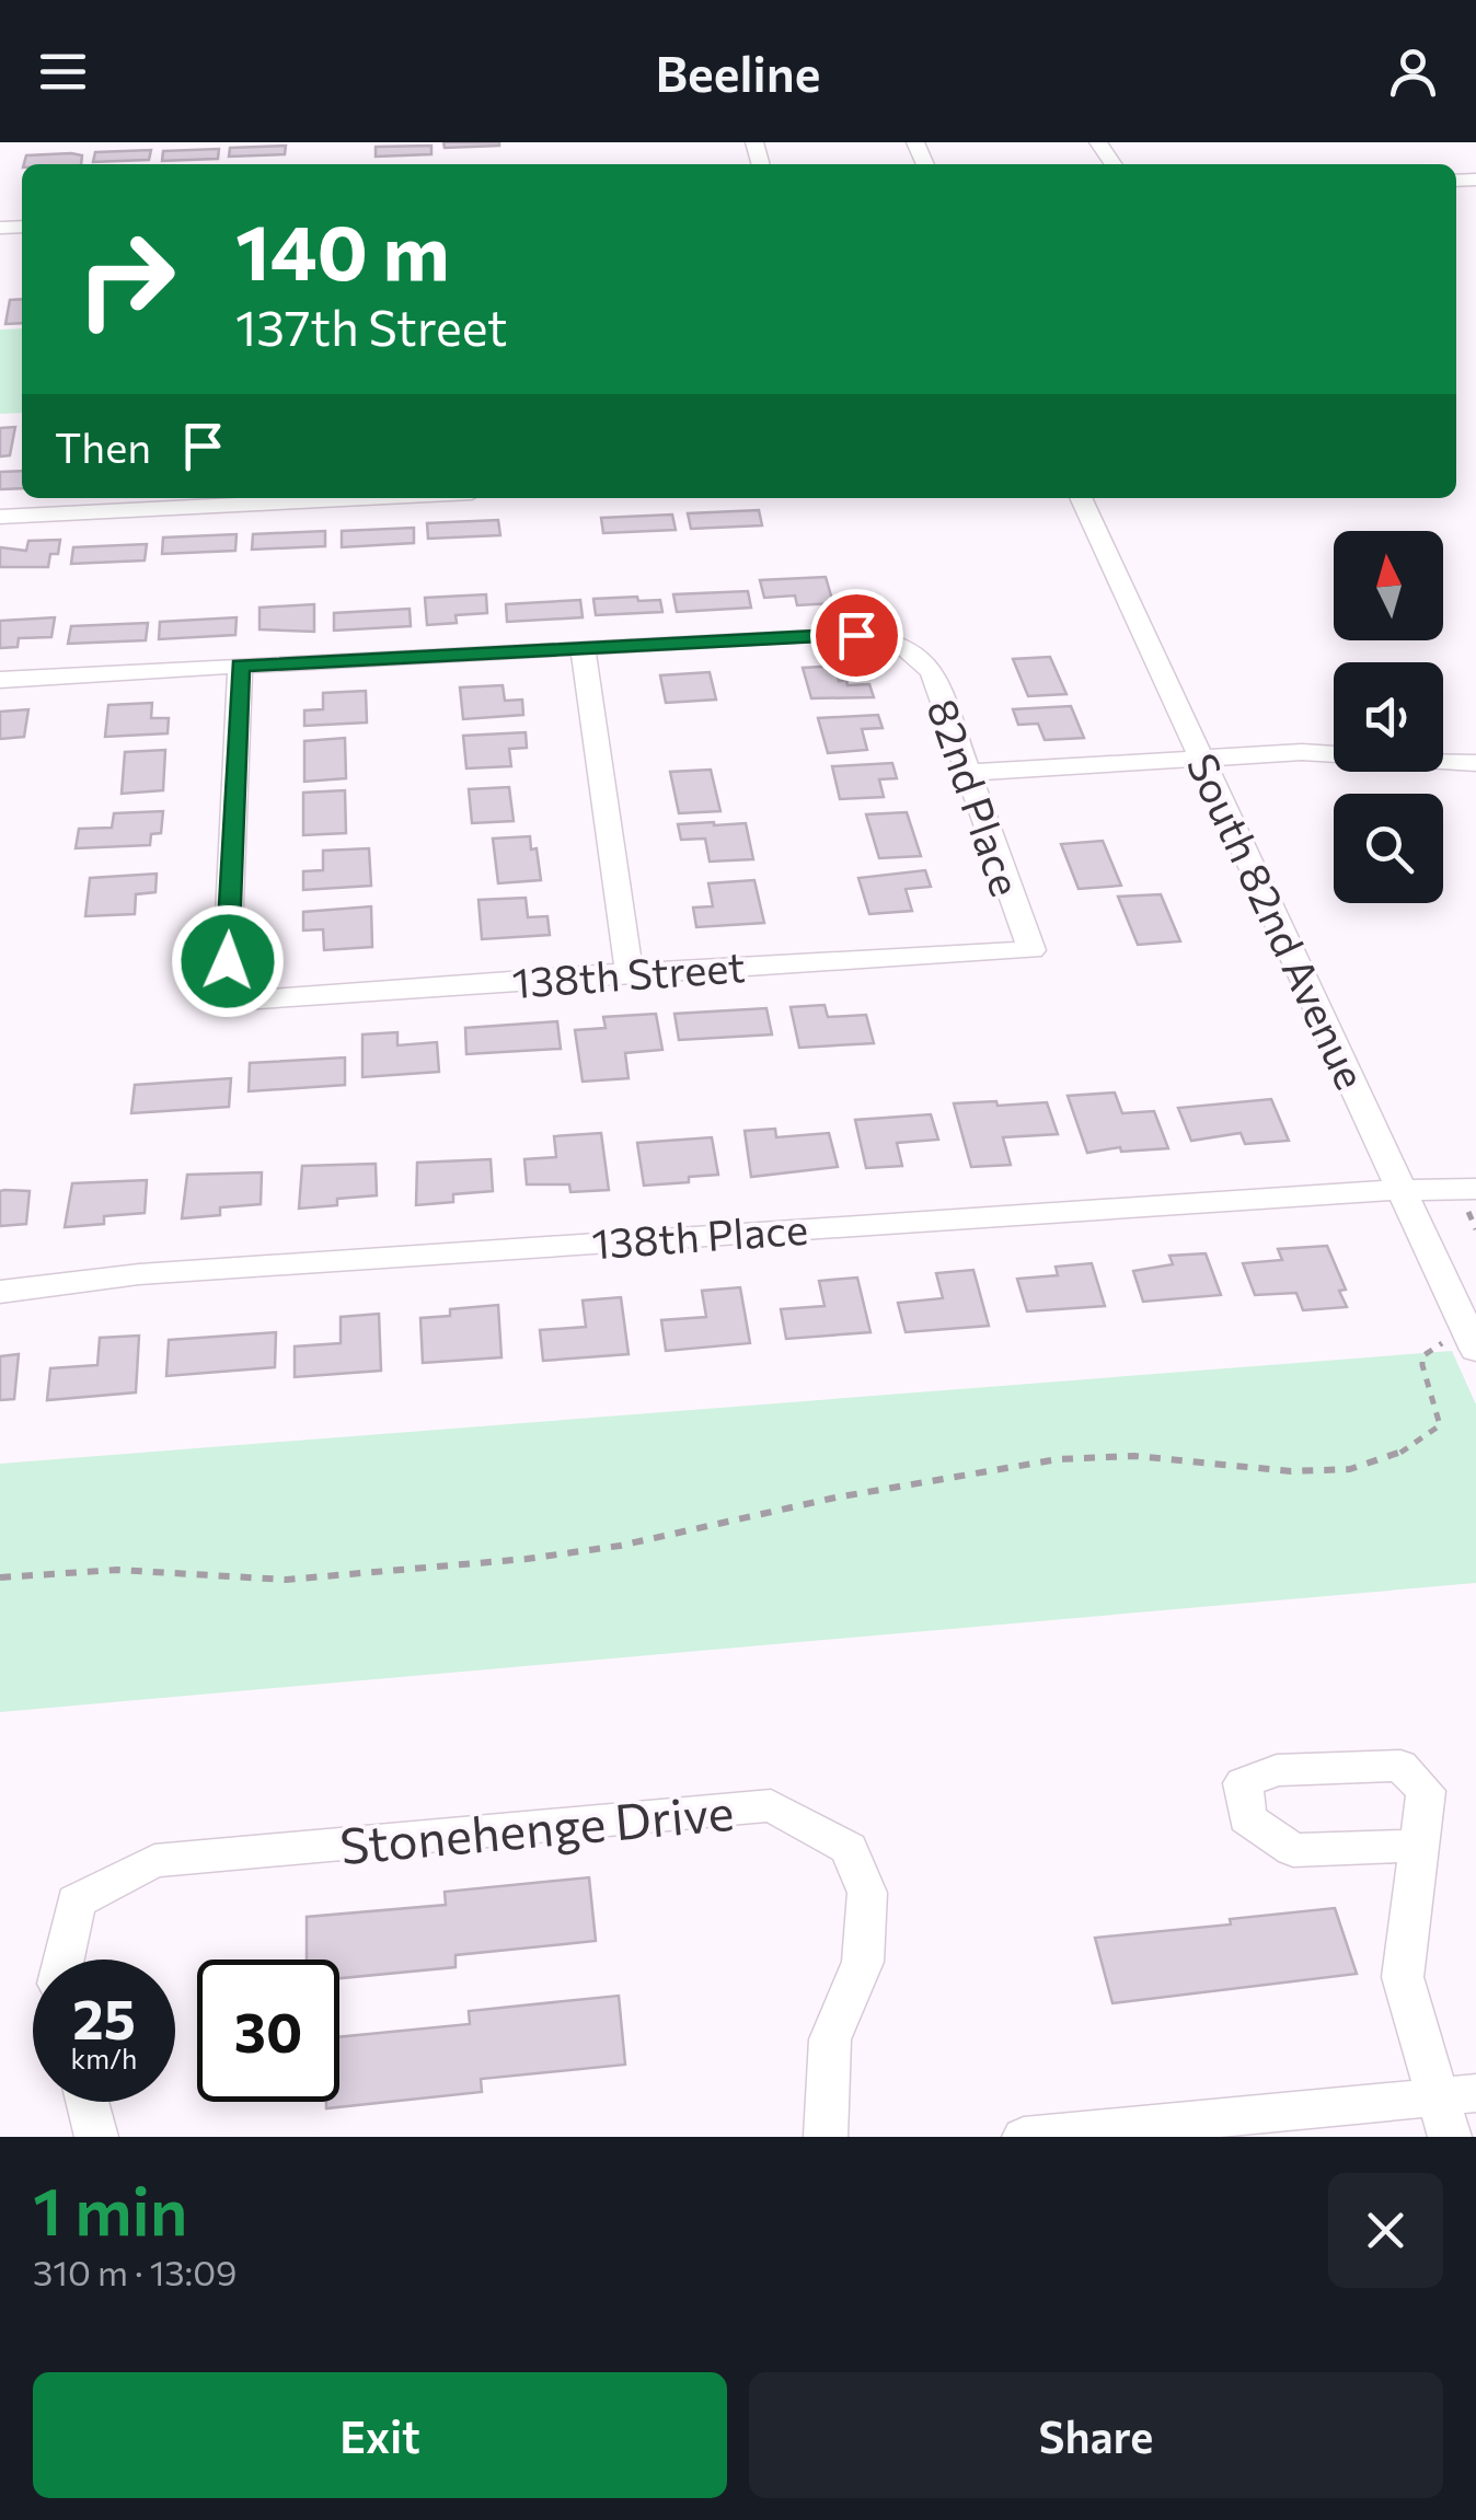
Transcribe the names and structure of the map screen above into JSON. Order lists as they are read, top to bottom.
{
  "streets": {
    "street": [
      "82nd Place",
      "South 82nd Avenue",
      "138th Street",
      "138th Place",
      "Stonehenge Drive"
    ]
  },
  "crossings": [
    ["82nd Place", "138th Street"],
    ["South 82nd Avenue", "138th Place"]
  ],
  "north": "top",
  "page": {
    "header": "Beeline",
    "turn": ["140 m", "137th Street"],
    "then": "Then",
    "speed": "25 km/h",
    "limit": "30",
    "heading": ["1 min", "310 m · 13:09"],
    "buttons": ["Exit", "Share"]
  }
}
